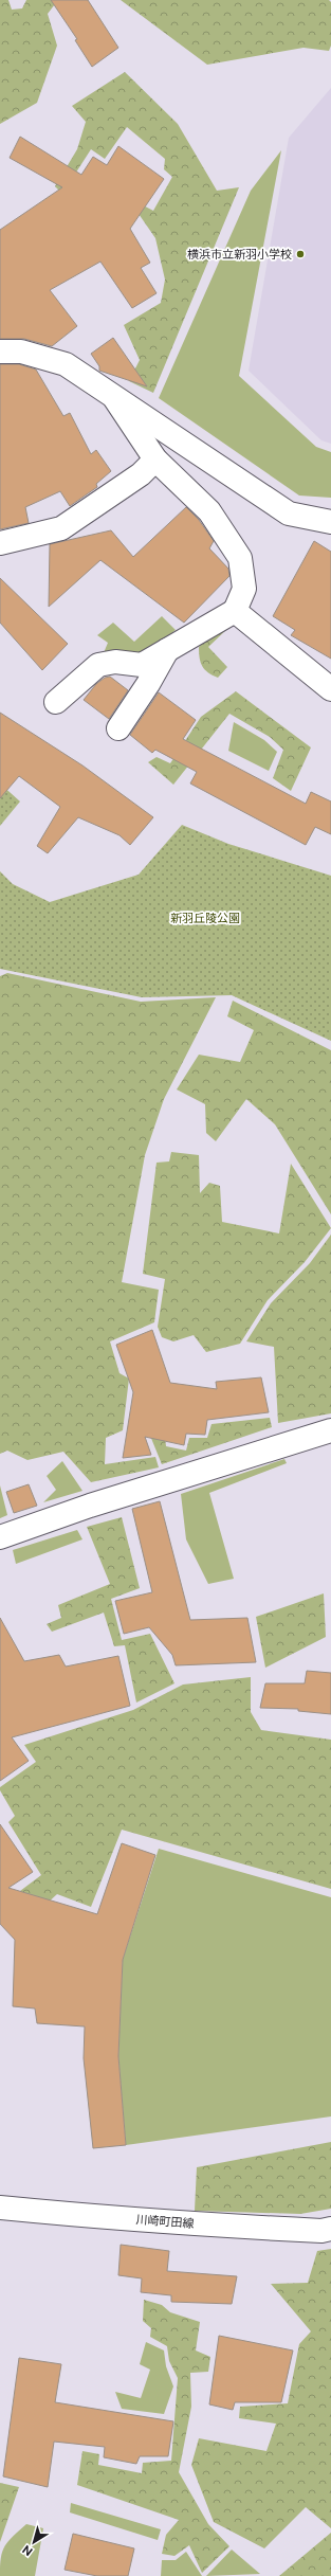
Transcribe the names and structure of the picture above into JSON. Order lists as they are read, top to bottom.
{
  "streets": {
    "street": ["川崎町田線"]
  },
  "parks": ["新羽丘陵公園"],
  "places": ["横浜市立新羽小学校"],
  "north": "bottom left"
}
